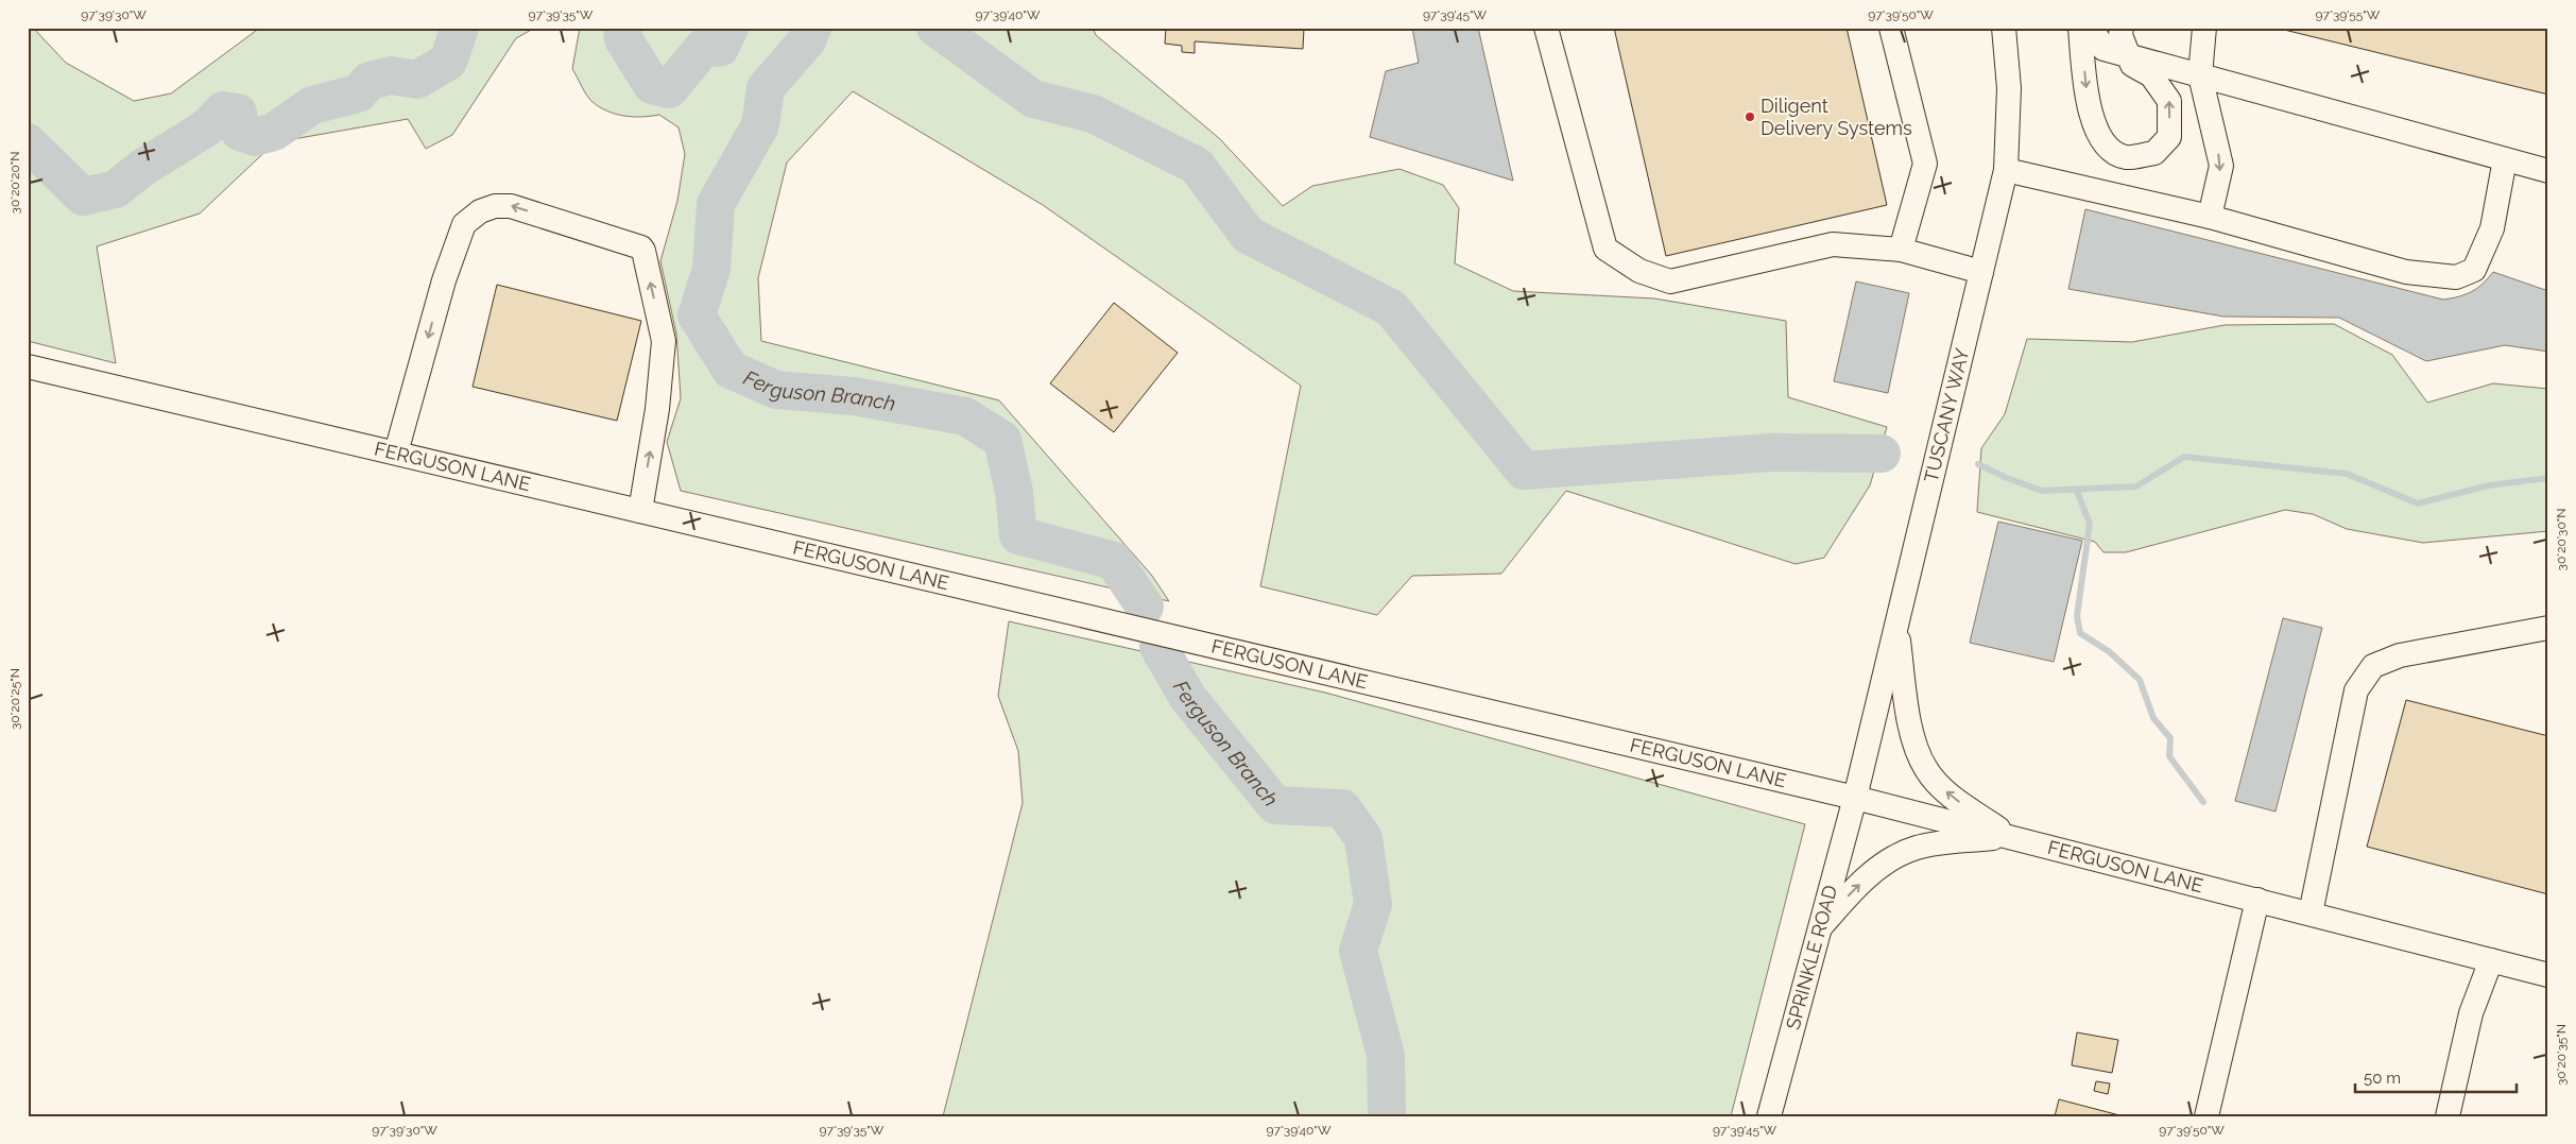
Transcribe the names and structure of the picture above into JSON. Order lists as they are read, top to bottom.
{
  "streets": {
    "street": ["TUSCANY WAY", "FERGUSON LANE", "SPRINKLE ROAD"]
  },
  "crossings": [
    ["TUSCANY WAY", "FERGUSON LANE"],
    ["TUSCANY WAY", "SPRINKLE ROAD"],
    ["FERGUSON LANE", "SPRINKLE ROAD"]
  ],
  "water": ["Ferguson Branch"],
  "places": ["Diligent Delivery Systems"],
  "scale_bar": "50 m",
  "coordinates": [
    "97°39'30\"W",
    "97°39'35\"W",
    "97°39'40\"W",
    "97°39'45\"W",
    "97°39'50\"W",
    "97°39'55\"W",
    "30°20'20\"N",
    "30°20'30\"N",
    "30°20'25\"N",
    "30°20'35\"N"
  ]
}
